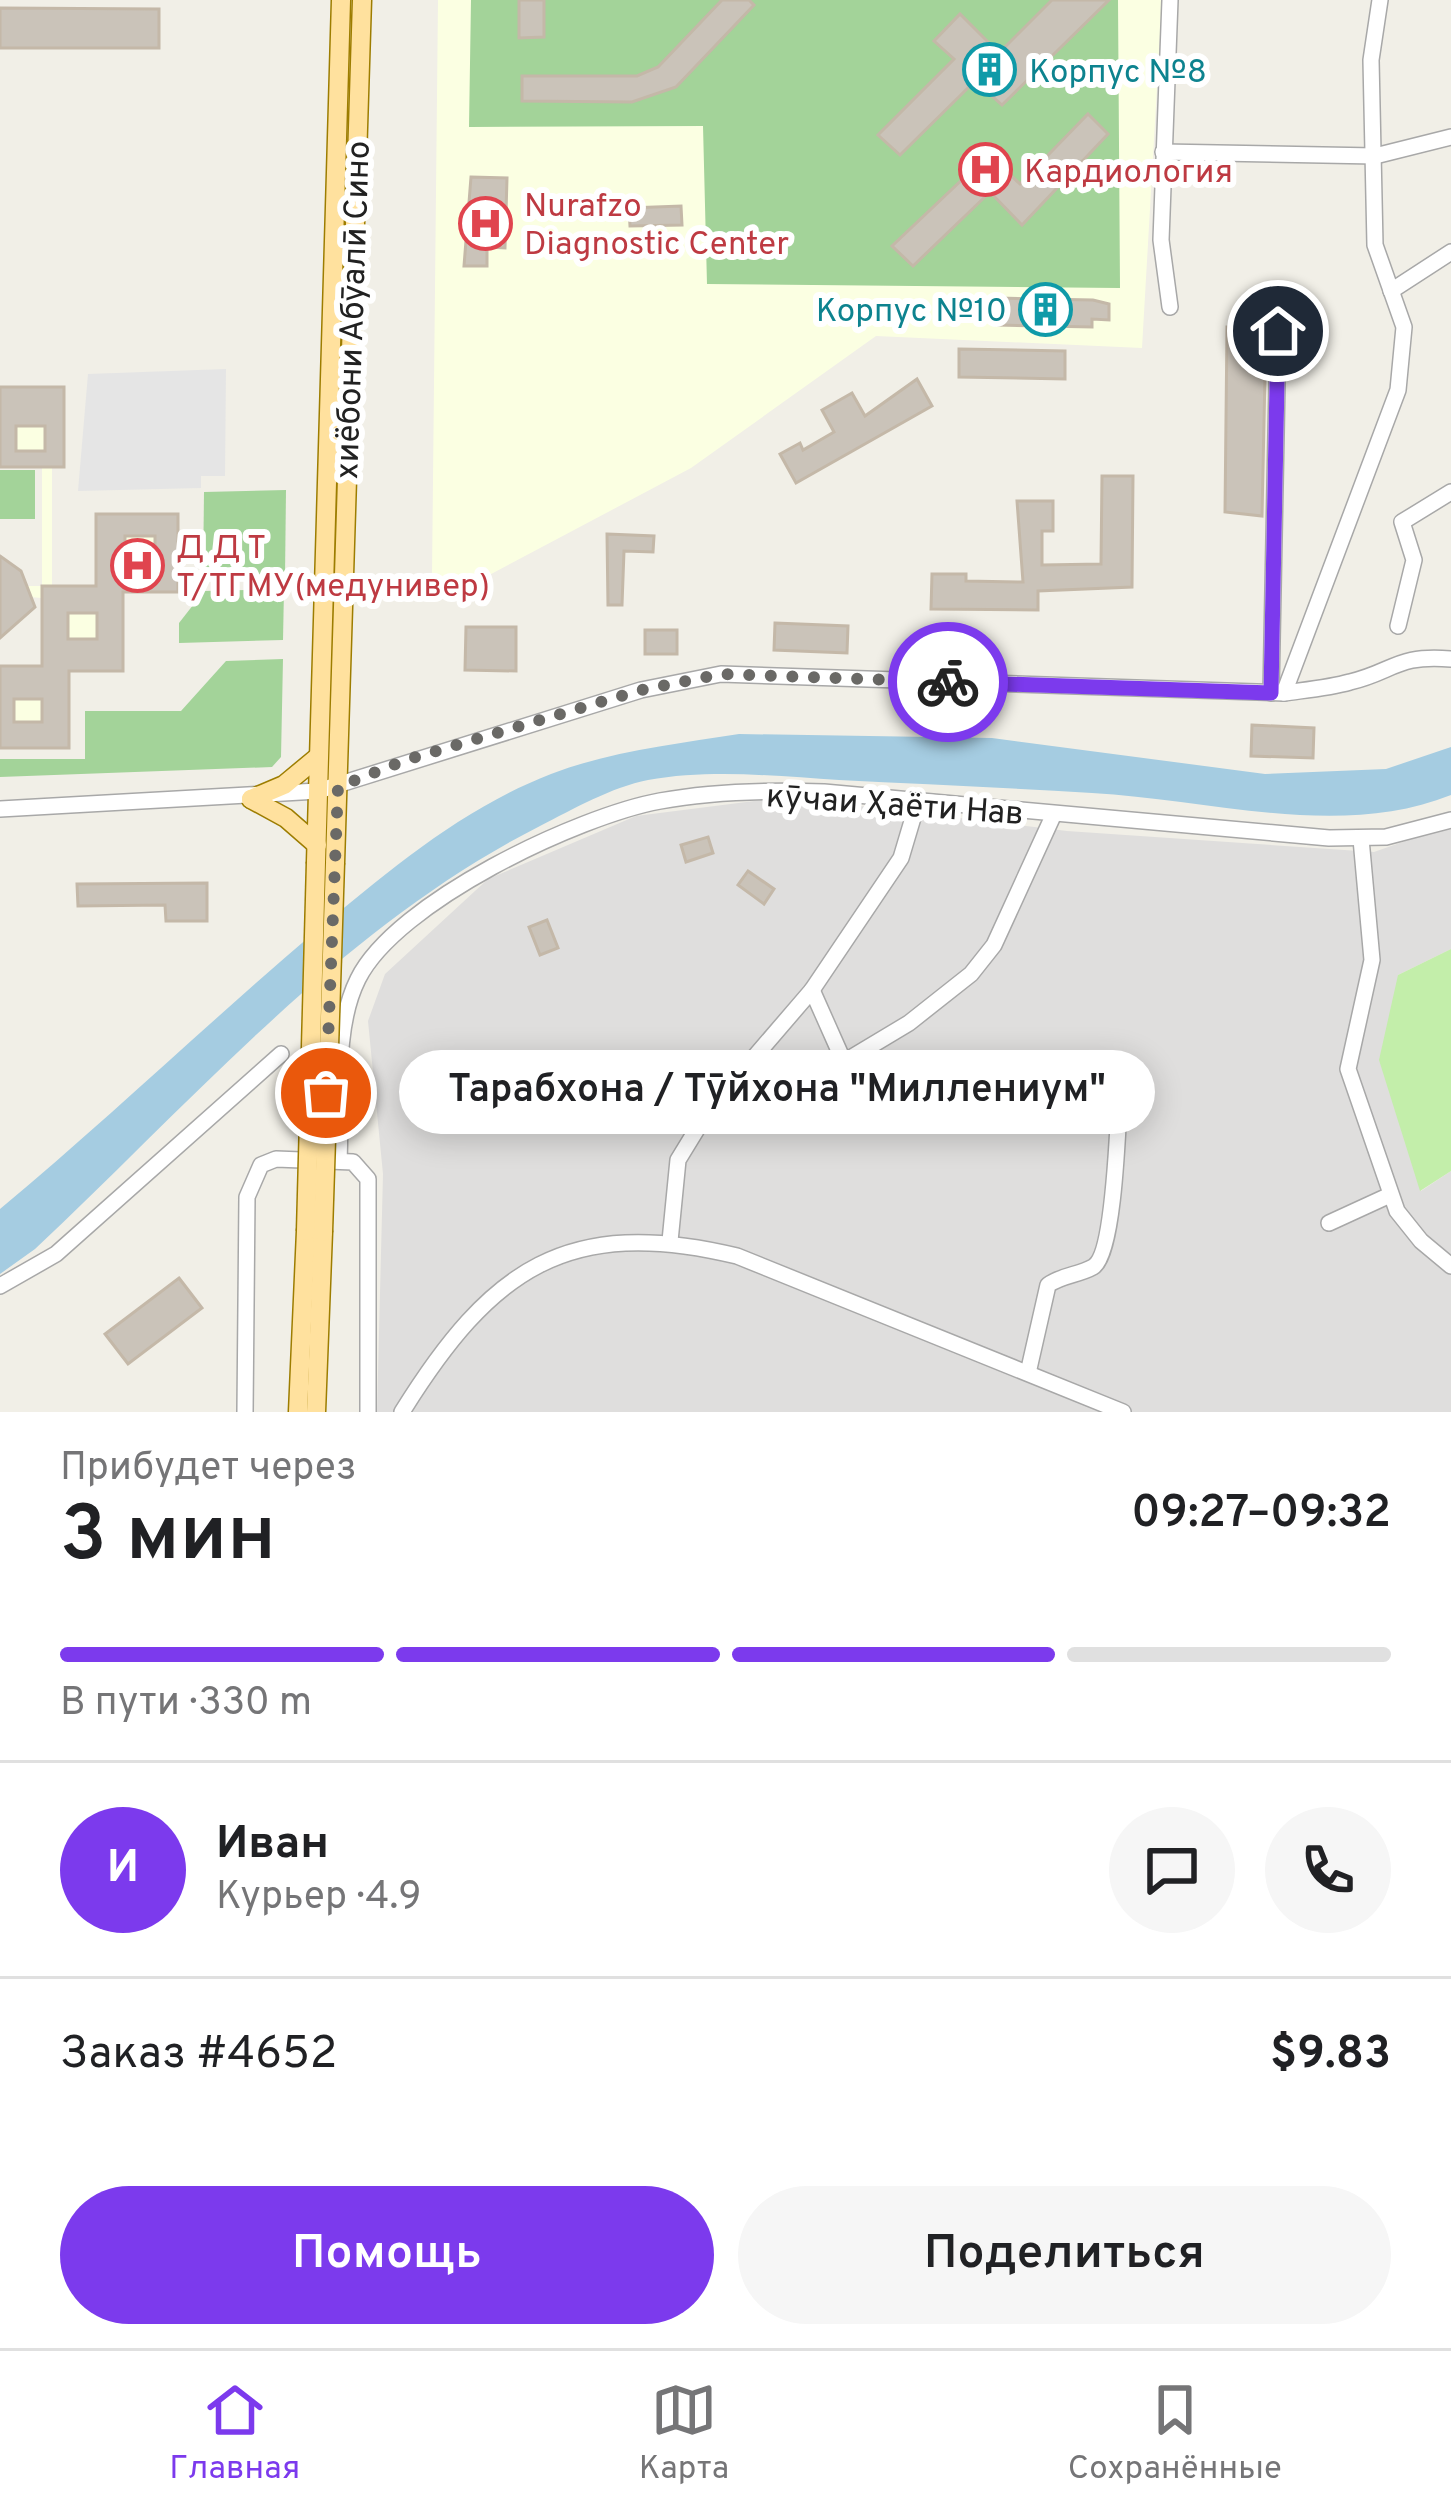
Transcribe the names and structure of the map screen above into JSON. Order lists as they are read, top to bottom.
{
  "streets": {
    "main road": ["хиёбони Абӯалӣ Сино"],
    "street": ["кӯчаи Ҳаёти Нав"]
  },
  "places": {
    "building": ["Корпус №8", "Корпус №10"],
    "hospital": ["Кардиология", "Nurafzo Diagnostic Center", "Д Д Т Т/ТГМУ(медунивер)"],
    "other": ["Тарабхона / Тӯйхона \"Миллениум\""]
  },
  "page": {
    "bubble": "Тарабхона / Тӯйхона \"Миллениум\"",
    "heading": ["3 мин", "Прибудет через", "09:27–09:32"],
    "panel": [
      "Иван",
      "Курьер · 4.9",
      "Заказ #4652",
      "$9.83"
    ],
    "bar": "В пути · 330 m",
    "round": "И",
    "buttons": ["Помощь", "Поделиться"],
    "tabs": ["Главная", "Карта", "Сохранённые"]
  }
}
